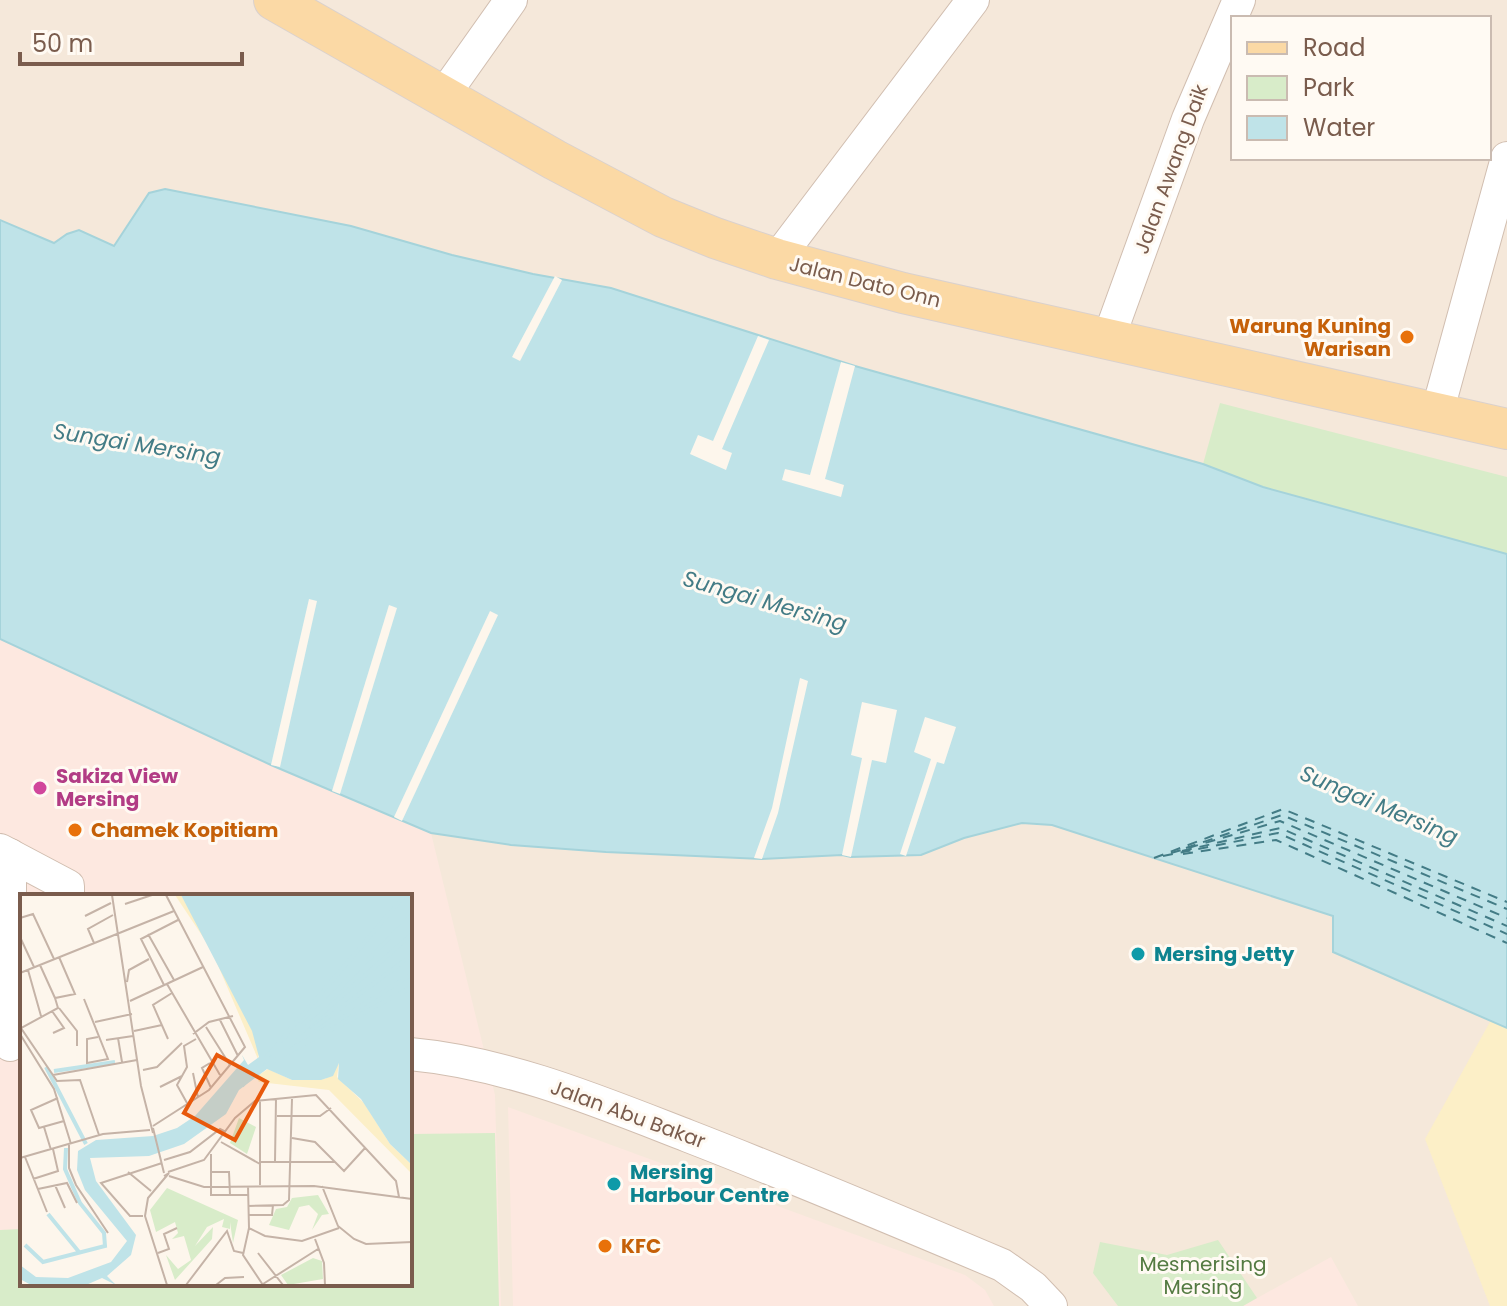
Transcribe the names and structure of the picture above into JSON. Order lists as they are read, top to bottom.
{
  "streets": {
    "main road": ["Jalan Dato Onn"],
    "street": ["Jalan Awang Daik", "Jalan Abu Bakar"]
  },
  "crossings": [
    ["Jalan Awang Daik", "Jalan Dato Onn"]
  ],
  "water": ["Sungai Mersing"],
  "parks": ["Mesmerising Mersing"],
  "places": [
    "Warung Kuning Warisan",
    "Sakiza View Mersing",
    "Chamek Kopitiam",
    "Mersing Jetty",
    "Mersing Harbour Centre",
    "KFC"
  ],
  "legend": ["Road", "Park", "Water"],
  "scale_bar": "50 m"
}
